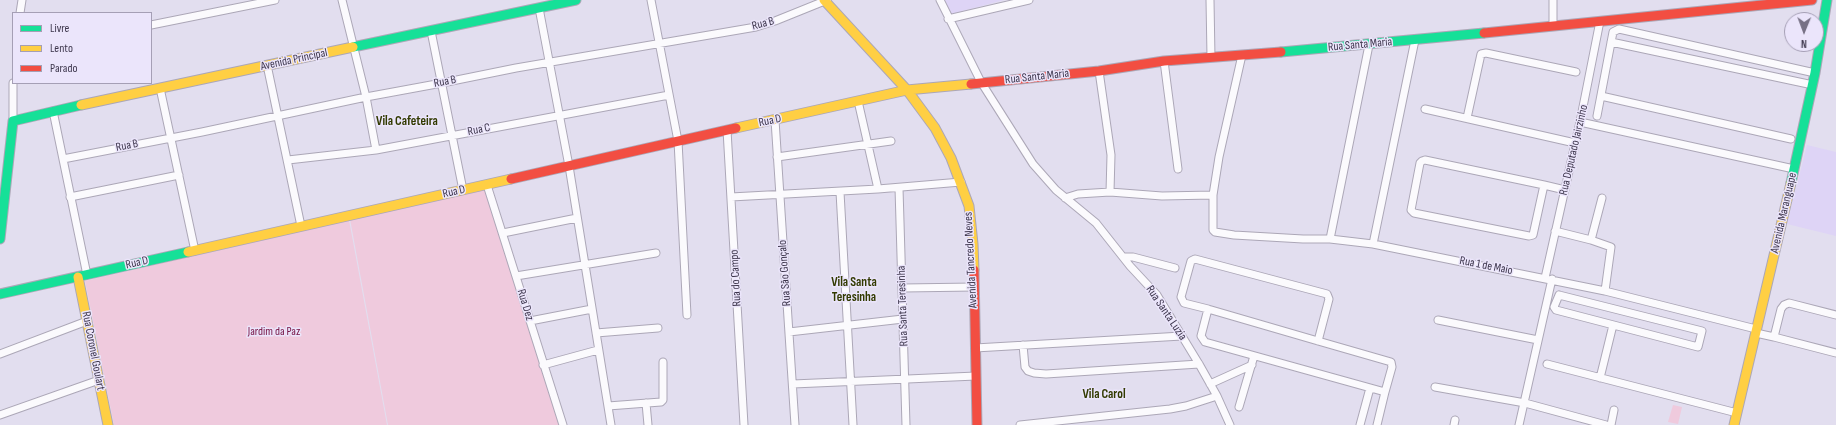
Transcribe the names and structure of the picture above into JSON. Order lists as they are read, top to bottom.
{
  "streets": {
    "street": [
      "Rua B",
      "Rua Santa Maria",
      "Avenida Principal",
      "Rua D",
      "Rua C",
      "Rua Deputado Jairzinho",
      "Avenida Maranguape",
      "Avenida Tancredo Neves",
      "Rua 1 de Maio",
      "Rua São Gonçalo",
      "Rua do Campo",
      "Rua Dez",
      "Rua Santa Teresinha",
      "Rua Santa Luzia",
      "Rua Coronel Goulart"
    ]
  },
  "crossings": [
    ["Rua B", "Avenida Tancredo Neves"],
    ["Rua Santa Maria", "Rua D"],
    ["Rua Santa Maria", "Rua Deputado Jairzinho"],
    ["Rua Santa Maria", "Avenida Tancredo Neves"],
    ["Rua Santa Maria", "Rua Santa Luzia"],
    ["Rua D", "Avenida Tancredo Neves"],
    ["Rua D", "Rua São Gonçalo"],
    ["Rua D", "Rua do Campo"],
    ["Rua D", "Rua Dez"],
    ["Rua D", "Rua Coronel Goulart"],
    ["Rua Deputado Jairzinho", "Rua 1 de Maio"],
    ["Avenida Maranguape", "Rua 1 de Maio"]
  ],
  "districts": ["Vila Cafeteira", "Vila Santa Teresinha", "Vila Carol"],
  "parks": ["Jardim da Paz"],
  "legend": ["Livre", "Lento", "Parado"],
  "north": "bottom"
}
